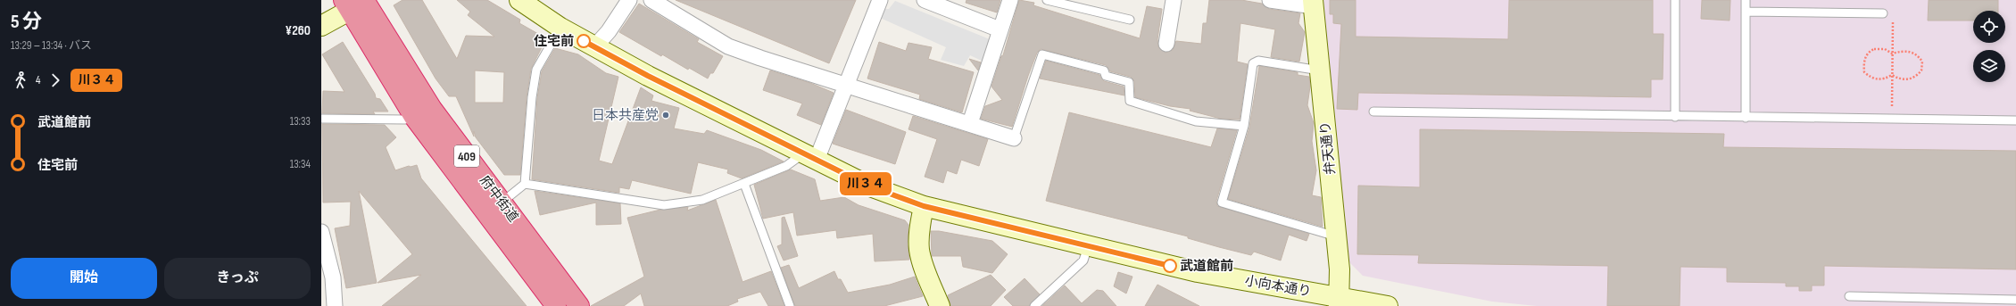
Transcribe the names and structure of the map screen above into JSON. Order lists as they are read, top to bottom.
{
  "streets": {
    "highway": ["409", "府中街道"],
    "street": ["弁天通り", "小向本通り"]
  },
  "crossings": [
    ["弁天通り", "小向本通り"]
  ],
  "places": ["住宅前", "日本共産党", "武道館前"],
  "lines": ["bus line 川３４"],
  "page": {
    "heading": ["5 分", "13:29 – 13:34 · バス", "¥260"],
    "on_map": "川３４",
    "legs": ["4", "川３４"],
    "list": [
      {
        "name": "武道館前",
        "value": "13:33"
      },
      {
        "name": "住宅前",
        "value": "13:34"
      }
    ],
    "buttons": ["開始", "きっぷ"]
  }
}
